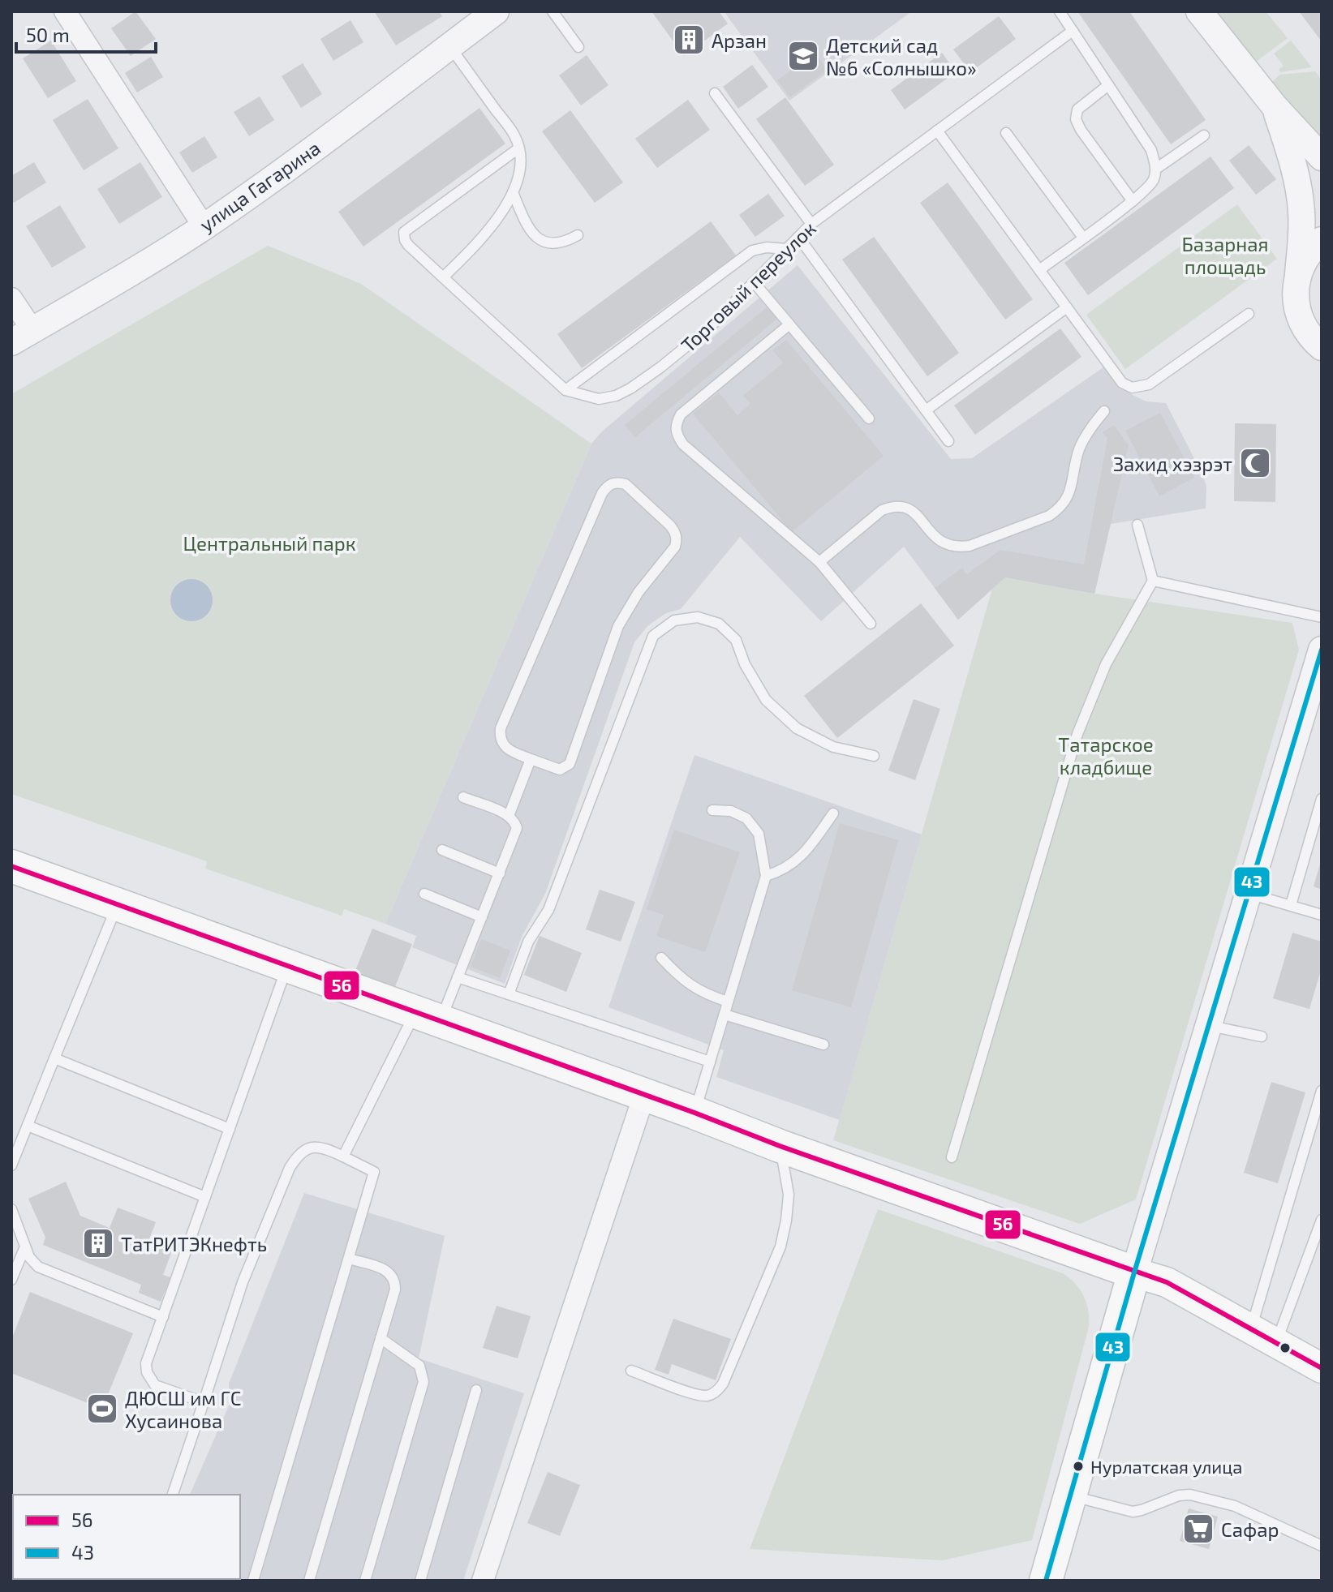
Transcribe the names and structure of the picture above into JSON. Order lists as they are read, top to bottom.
{
  "streets": {
    "street": ["улица Гагарина"],
    "lane": ["Торговый переулок"]
  },
  "parks": ["Базарная площадь", "Центральный парк", "Татарское кладбище"],
  "places": {
    "building": ["Арзан", "ТатРИТЭКнефть"],
    "school or university": ["Детский сад №6 «Солнышко»"],
    "mosque": ["Захид хэзрэт"],
    "sports": ["ДЮСШ им ГС Хусаинова"],
    "other": ["Нурлатская улица"],
    "supermarket": ["Сафар"]
  },
  "lines": ["transit line 43", "transit line 56"],
  "legend": ["56", "43"],
  "scale_bar": "50 m"
}
